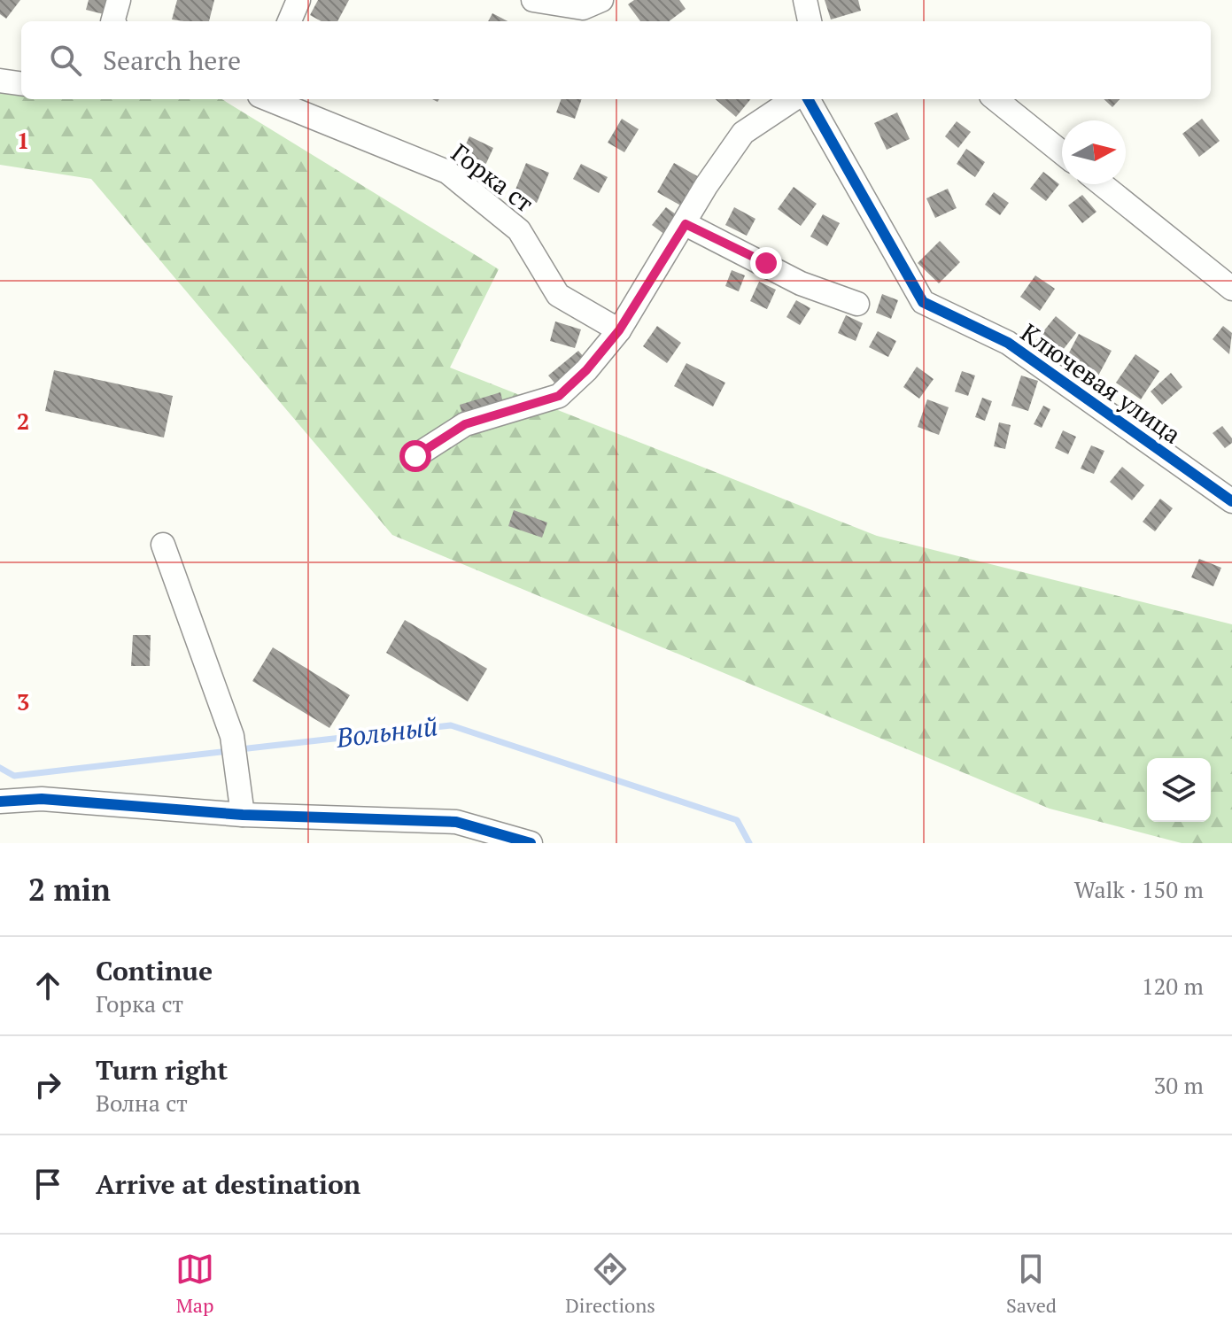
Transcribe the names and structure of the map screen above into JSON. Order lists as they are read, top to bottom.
{
  "streets": {
    "street": ["Горка ст", "Ключевая улица"]
  },
  "water": ["Вольный"],
  "north": "right",
  "page": {
    "search": "Search here",
    "heading": ["2 min", "Walk · 150 m"],
    "list": [
      ["Continue", "Горка ст", "120 m"],
      ["Turn right", "Волна ст", "30 m"],
      "Arrive at destination"
    ],
    "nav": ["Map", "Directions", "Saved"]
  },
  "grid": {
    "rows": ["1", "2", "3"]
  }
}
